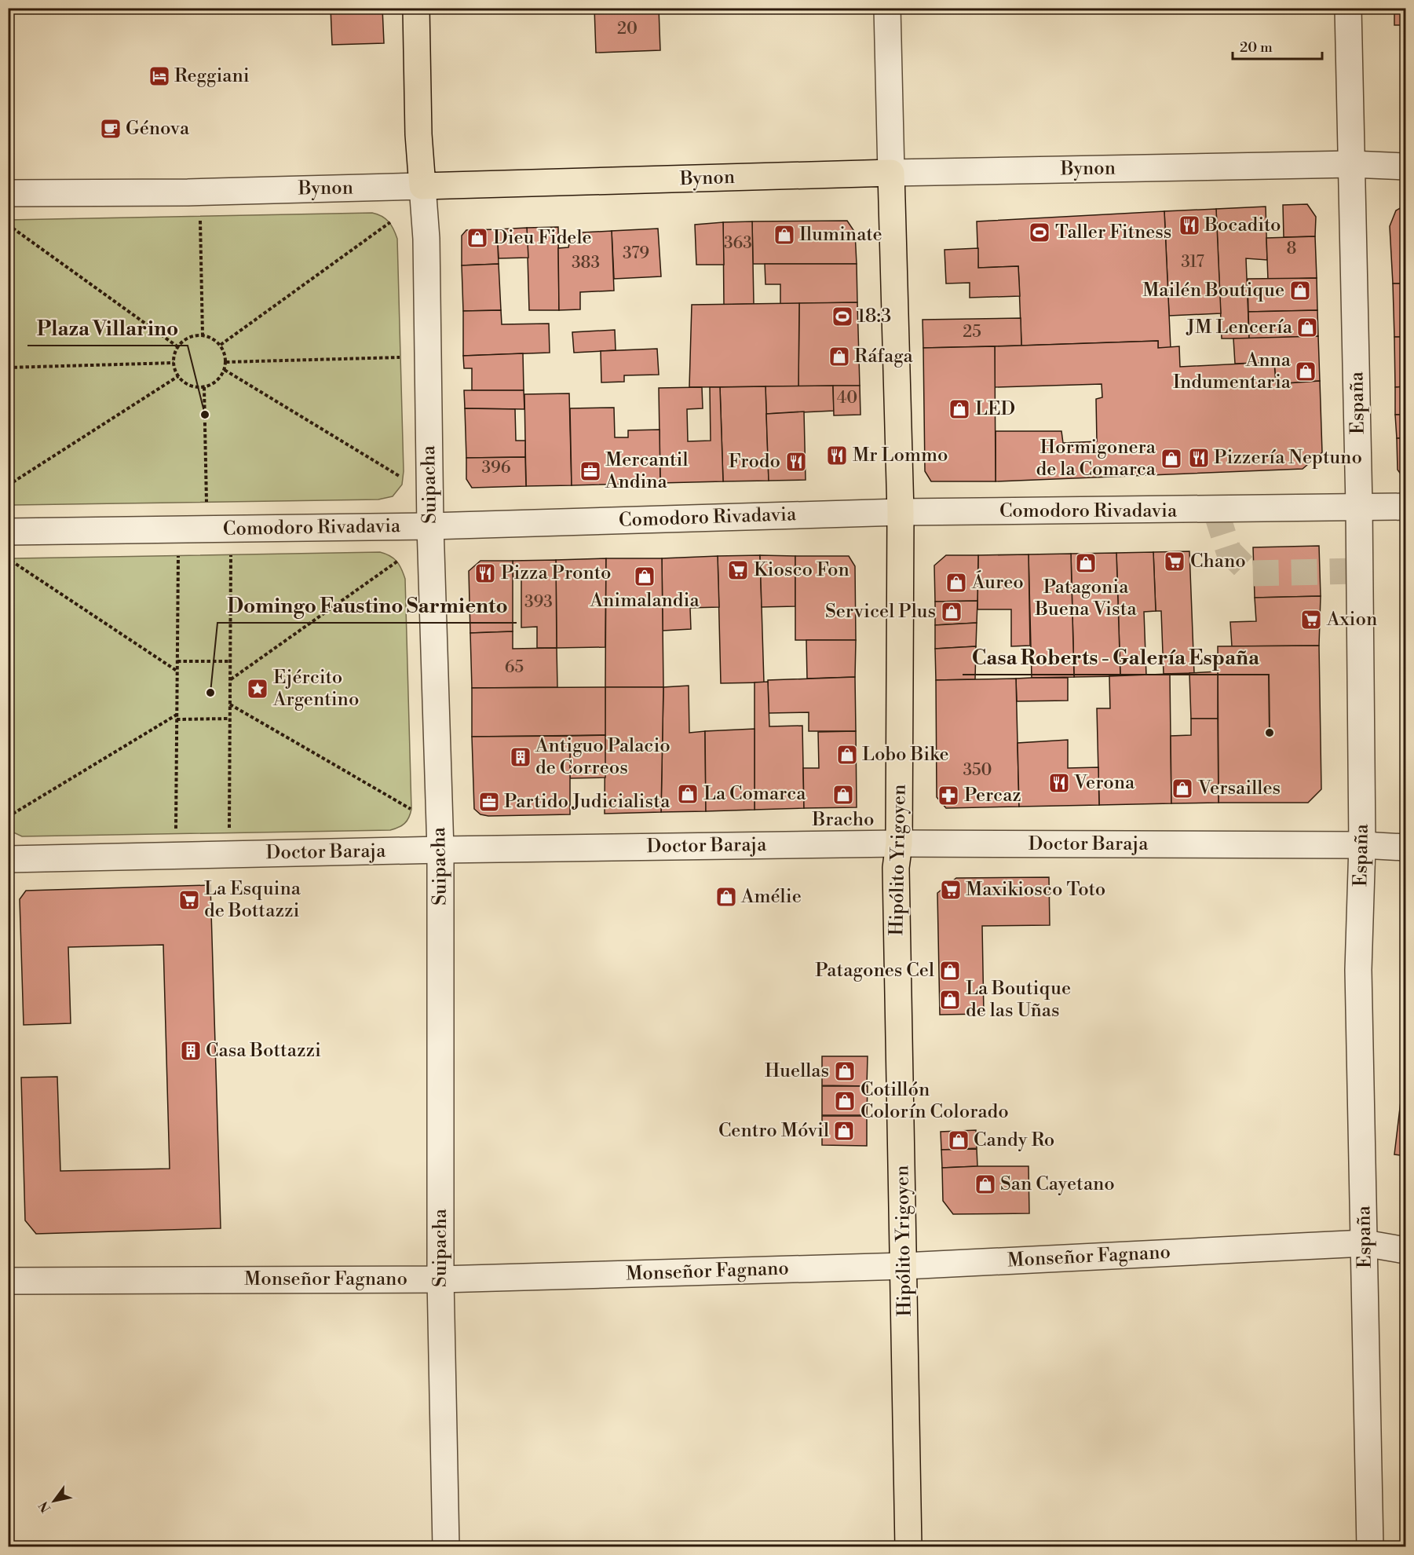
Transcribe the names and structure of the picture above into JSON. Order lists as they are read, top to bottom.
{
  "streets": {
    "main road": ["Bynon", "Hipólito Yrigoyen"],
    "street": [
      "España",
      "Suipacha",
      "Comodoro Rivadavia",
      "Doctor Baraja",
      "Monseñor Fagnano"
    ]
  },
  "crossings": [
    ["Bynon", "España"],
    ["Bynon", "Suipacha"],
    ["Bynon", "Hipólito Yrigoyen"],
    ["España", "Comodoro Rivadavia"],
    ["España", "Doctor Baraja"],
    ["España", "Monseñor Fagnano"],
    ["Suipacha", "Comodoro Rivadavia"],
    ["Suipacha", "Doctor Baraja"],
    ["Suipacha", "Monseñor Fagnano"],
    ["Comodoro Rivadavia", "Hipólito Yrigoyen"],
    ["Doctor Baraja", "Hipólito Yrigoyen"],
    ["Hipólito Yrigoyen", "Monseñor Fagnano"]
  ],
  "places": {
    "hotel": ["Reggiani"],
    "cafe": ["Génova"],
    "restaurant": [
      "Bocadito",
      "Mr Lommo",
      "Pizzería Neptuno",
      "Frodo",
      "Pizza Pronto",
      "Verona"
    ],
    "sports": ["Taller Fitness", "18:3"],
    "shop": [
      "Iluminate",
      "Dieu Fidele",
      "Mailén Boutique",
      "JM Lencería",
      "Ráfaga",
      "Anna Indumentaria",
      "LED",
      "Hormigonera de la Comarca",
      "Patagonia Buena Vista",
      "Animalandia",
      "Áureo",
      "Servicel Plus",
      "Lobo Bike",
      "Versailles",
      "La Comarca",
      "Bracho",
      "Amélie",
      "Patagones Cel",
      "La Boutique de las Uñas",
      "Huellas",
      "Cotillón Colorín Colorado",
      "Centro Móvil",
      "Candy Ro",
      "San Cayetano"
    ],
    "other": ["Plaza Villarino", "Domingo Faustino Sarmiento", "Casa Roberts - Galería España"],
    "office": ["Mercantil Andina", "Partido Judicialista"],
    "supermarket": [
      "Chano",
      "Kiosco Fon",
      "Axion",
      "Maxikiosco Toto",
      "La Esquina de Bottazzi"
    ],
    "place": ["Ejército Argentino"],
    "building": ["Antiguo Palacio de Correos", "Casa Bottazzi"],
    "pharmacy": ["Percaz"]
  },
  "house_numbers": [
    "20",
    "363",
    "8",
    "379",
    "317",
    "383",
    "25",
    "40",
    "396",
    "393",
    "65",
    "350"
  ],
  "scale_bar": "20 m",
  "north": "bottom left"
}
